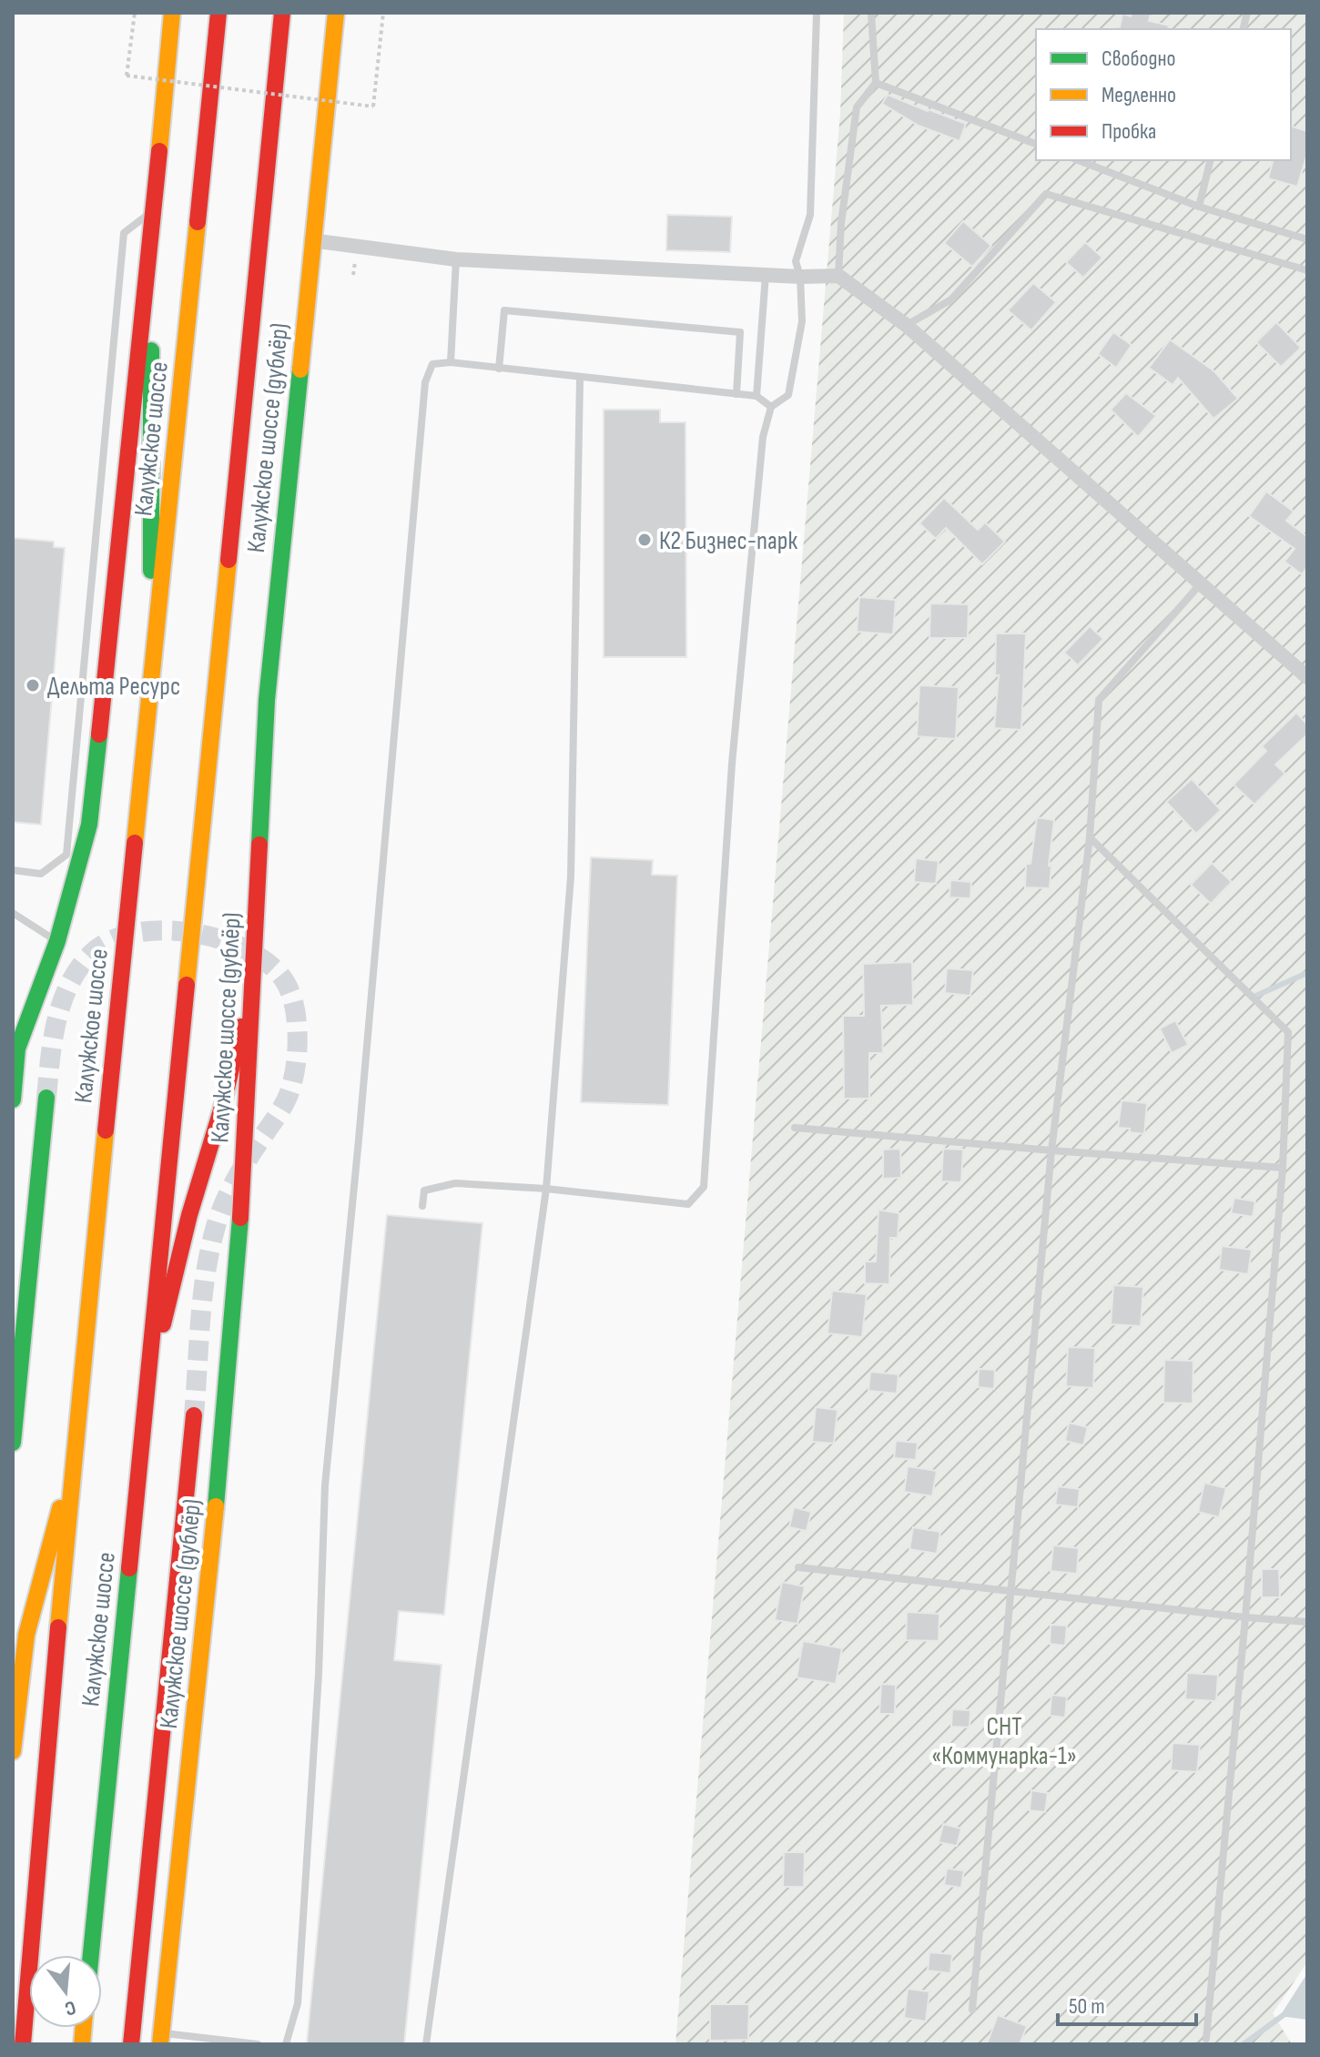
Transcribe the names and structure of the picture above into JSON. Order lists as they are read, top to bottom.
{
  "streets": {
    "main road": ["Калужское шоссе (дублёр)", "Калужское шоссе"]
  },
  "parks": ["СНТ «Коммунарка-1»"],
  "places": ["К2 Бизнес-парк", "Дельта Ресурс"],
  "legend": ["Свободно", "Медленно", "Пробка"],
  "scale_bar": "50 m",
  "north": "bottom"
}
